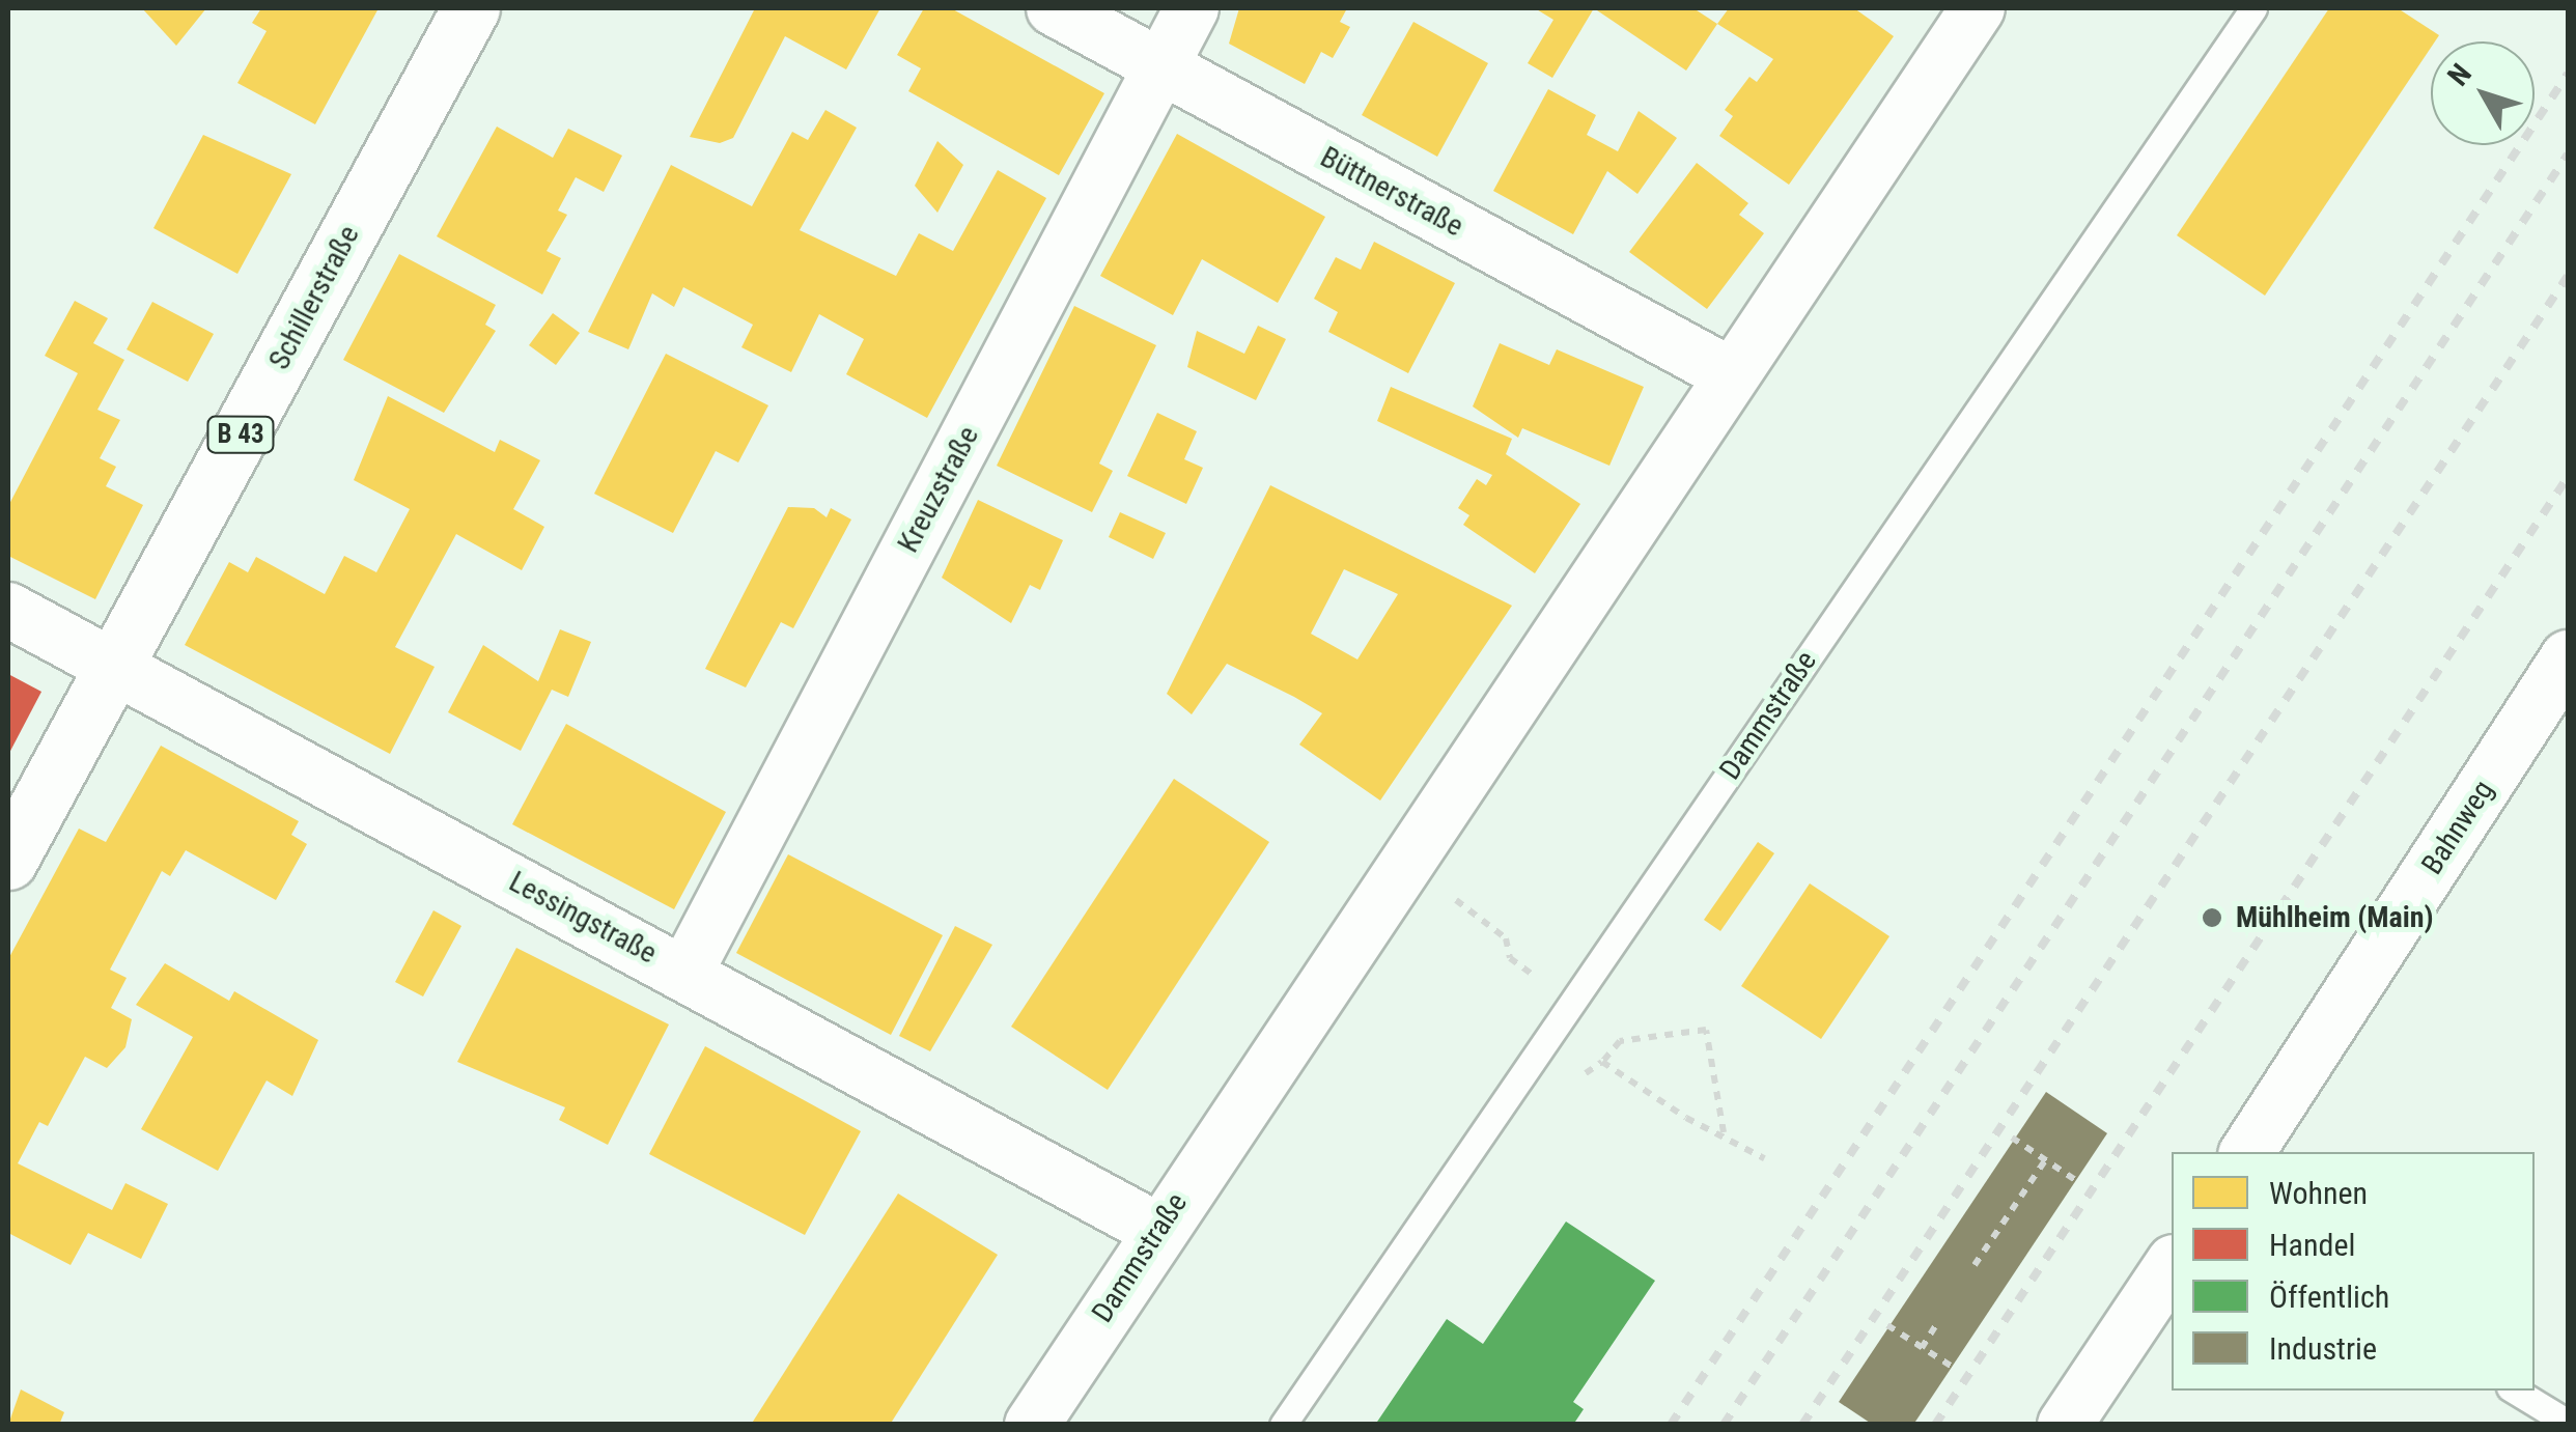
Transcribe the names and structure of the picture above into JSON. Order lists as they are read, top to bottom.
{
  "streets": {
    "main road": ["Schillerstraße", "B 43"],
    "street": [
      "Büttnerstraße",
      "Kreuzstraße",
      "Dammstraße",
      "Bahnweg",
      "Lessingstraße"
    ]
  },
  "crossings": [
    ["Büttnerstraße", "Kreuzstraße"],
    ["Büttnerstraße", "Dammstraße"],
    ["Schillerstraße", "Lessingstraße"],
    ["Kreuzstraße", "Lessingstraße"],
    ["Dammstraße", "Lessingstraße"]
  ],
  "places": ["Mühlheim (Main)"],
  "legend": [
    "Wohnen",
    "Handel",
    "Öffentlich",
    "Industrie"
  ],
  "north": "top left"
}
